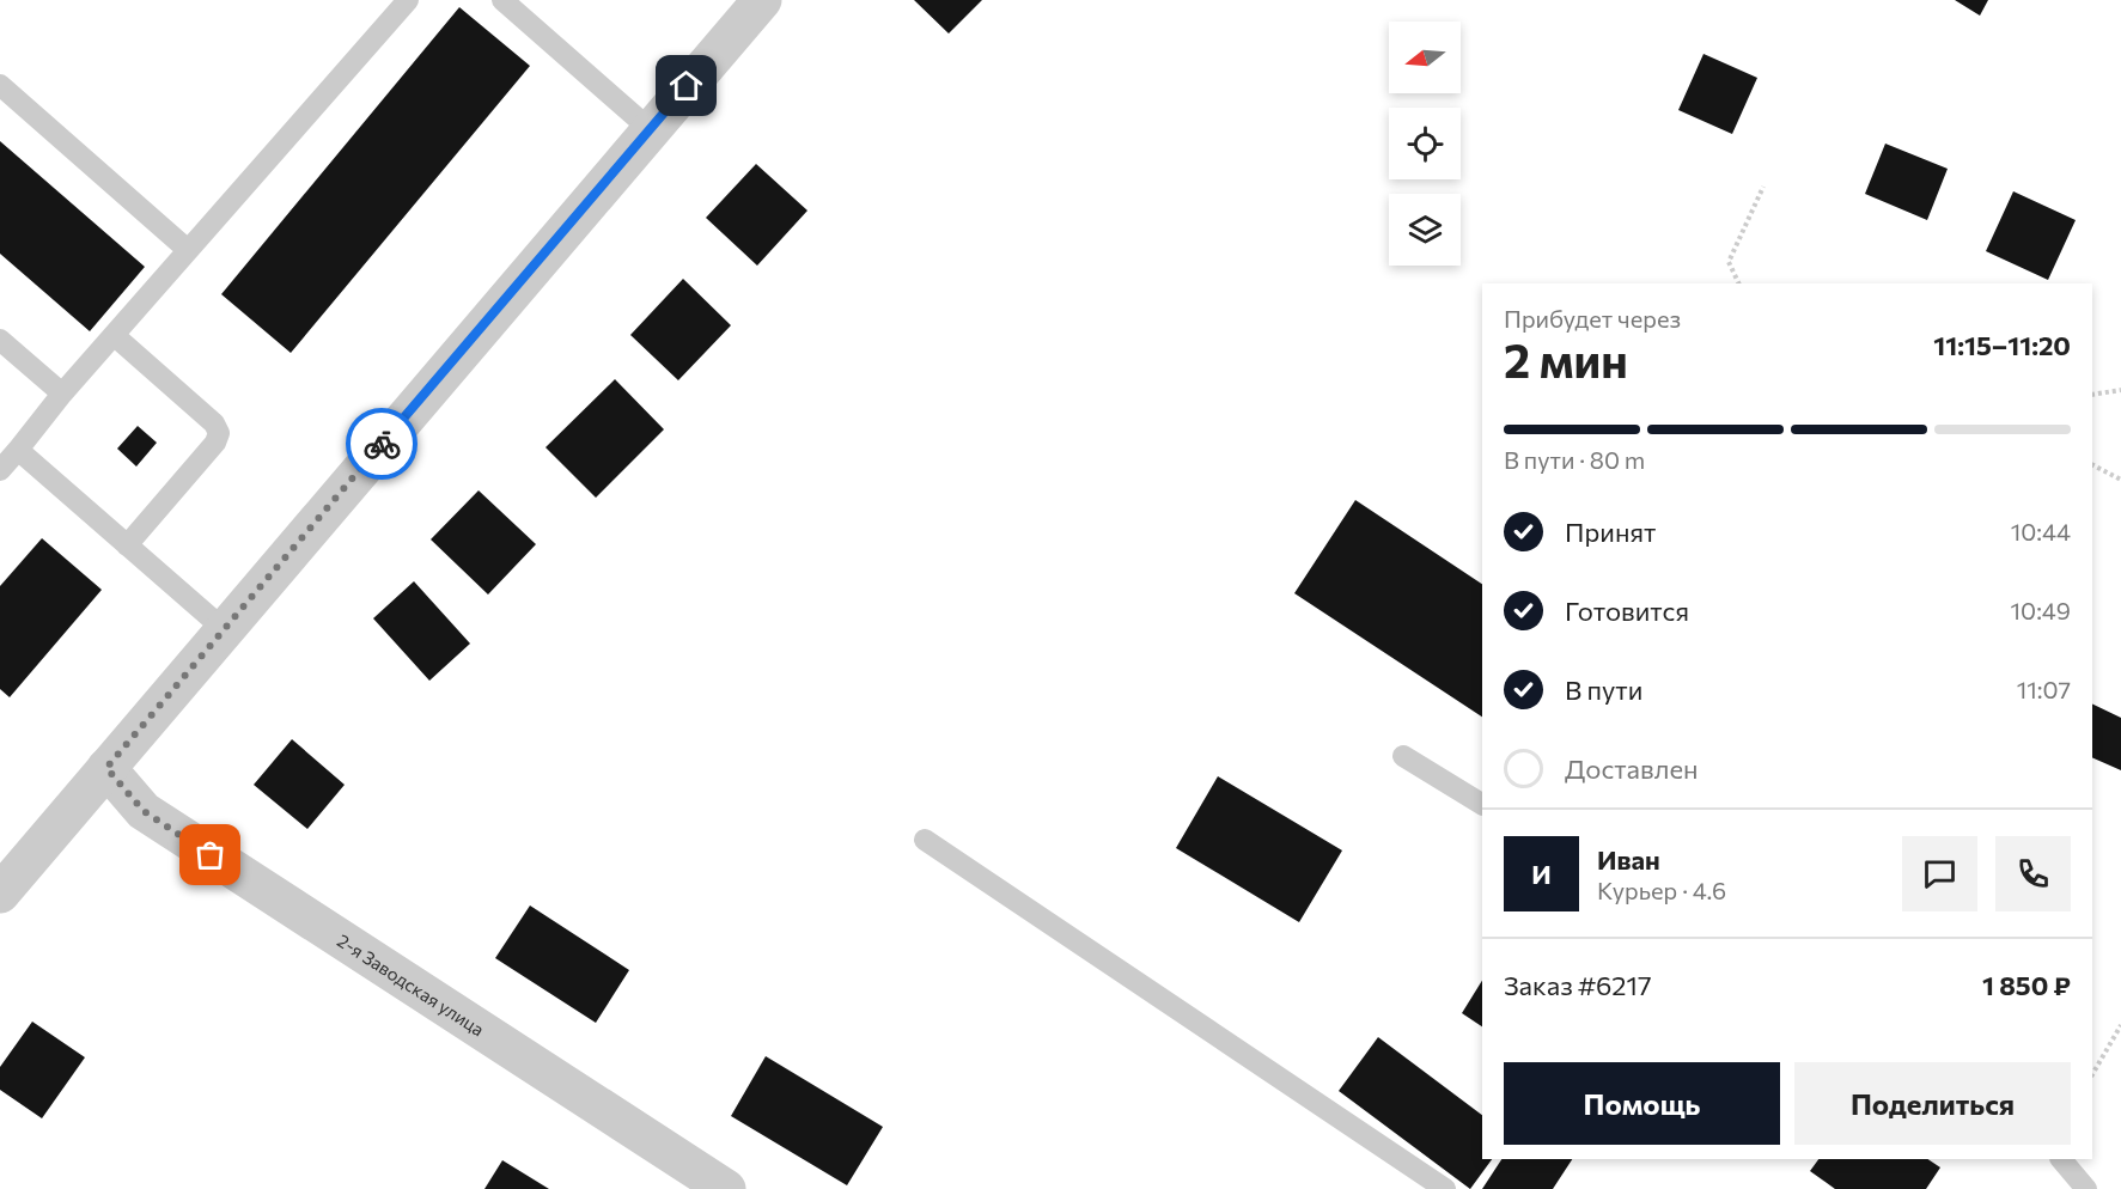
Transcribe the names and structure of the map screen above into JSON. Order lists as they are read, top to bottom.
{
  "streets": {
    "street": ["2-я Заводская улица"]
  },
  "north": "left",
  "page": {
    "heading": ["2 мин", "Прибудет через", "11:15–11:20"],
    "panel": [
      "Иван",
      "Курьер · 4.6",
      "Заказ #6217",
      "1 850 ₽"
    ],
    "bar": "В пути · 80 m",
    "list": [
      ["Принят", "10:44"],
      ["Готовится", "10:49"],
      ["В пути", "11:07"],
      "Доставлен"
    ],
    "round": "И",
    "buttons": ["Помощь", "Поделиться"]
  }
}
